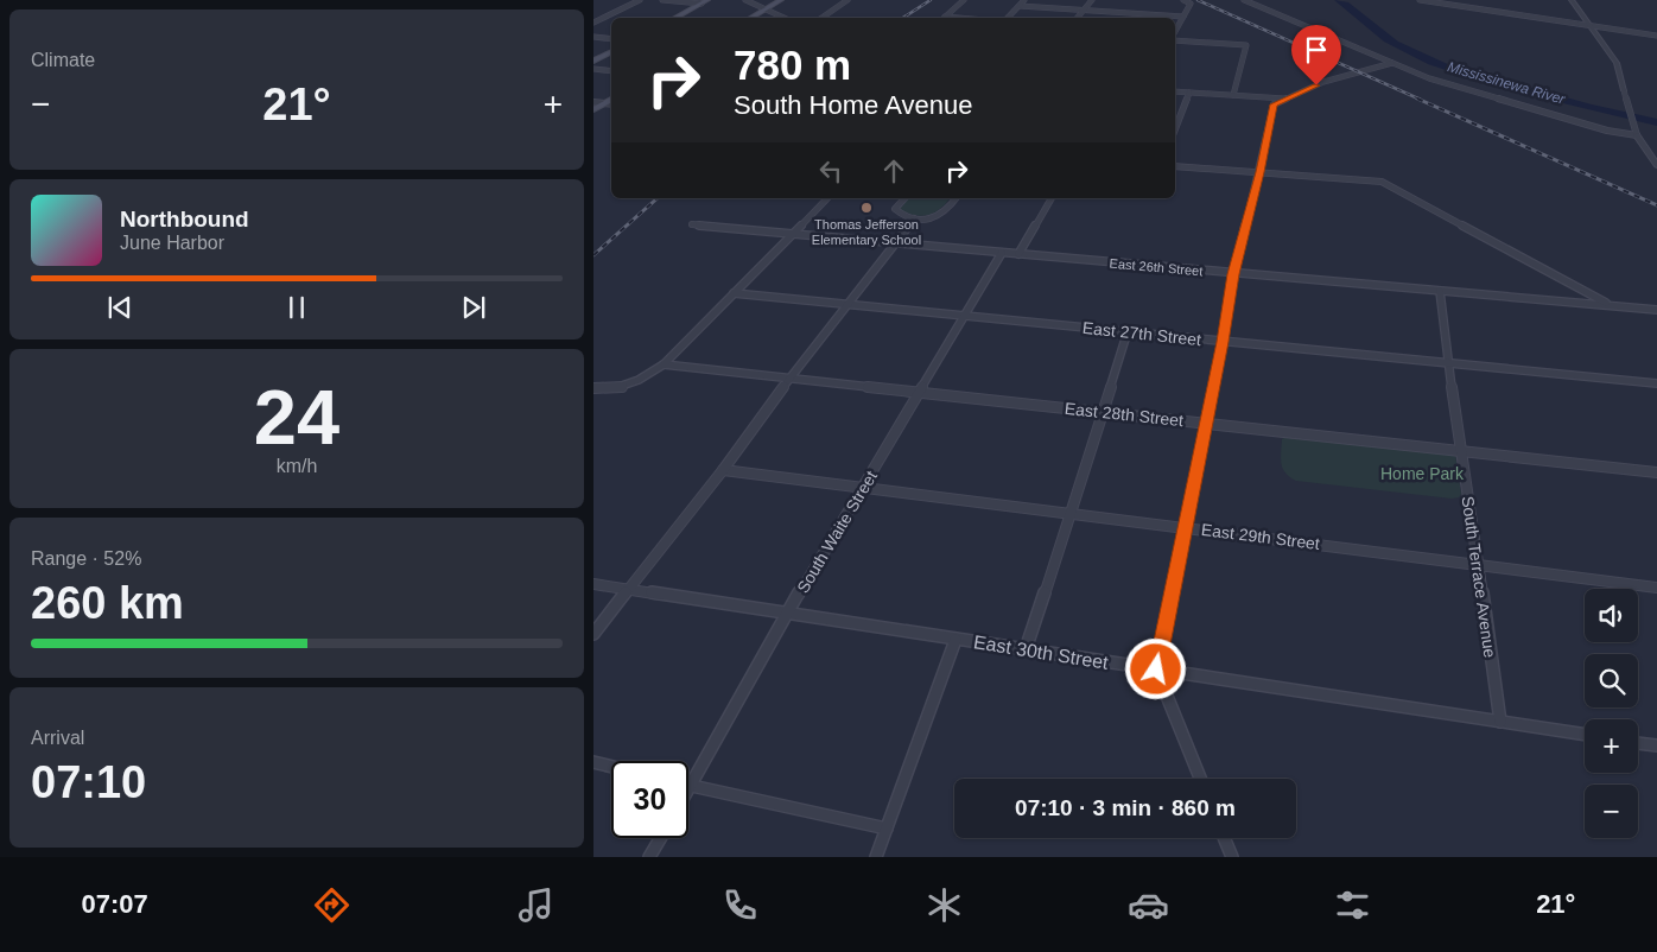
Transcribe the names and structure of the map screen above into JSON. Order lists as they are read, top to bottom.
{
  "streets": {
    "street": [
      "East 26th Street",
      "East 27th Street",
      "East 28th Street",
      "South Waite Street",
      "East 29th Street",
      "South Terrace Avenue",
      "East 30th Street"
    ]
  },
  "crossings": [
    ["East 26th Street", "South Waite Street"],
    ["East 26th Street", "South Terrace Avenue"],
    ["East 27th Street", "South Waite Street"],
    ["East 27th Street", "South Terrace Avenue"],
    ["East 28th Street", "South Waite Street"],
    ["East 28th Street", "South Terrace Avenue"],
    ["South Waite Street", "East 29th Street"],
    ["South Waite Street", "East 30th Street"],
    ["East 29th Street", "South Terrace Avenue"],
    ["South Terrace Avenue", "East 30th Street"]
  ],
  "water": ["Mississinewa River"],
  "parks": ["Home Park"],
  "places": ["Thomas Jefferson Elementary School"],
  "page": {
    "tile": [
      "Climate",
      ["24", "km/h"],
      ["Range · 52%", "260 km"],
      ["Arrival", "07:10"]
    ],
    "turn": ["780 m", "South Home Avenue"],
    "heat": ["−", "21°", "+"],
    "song": ["Northbound", "June Harbor"],
    "map_buttons": ["+", "−"],
    "limit": "30",
    "trip": "07:10 · 3 min · 860 m",
    "tabs": ["07:07", "21°"]
  }
}
